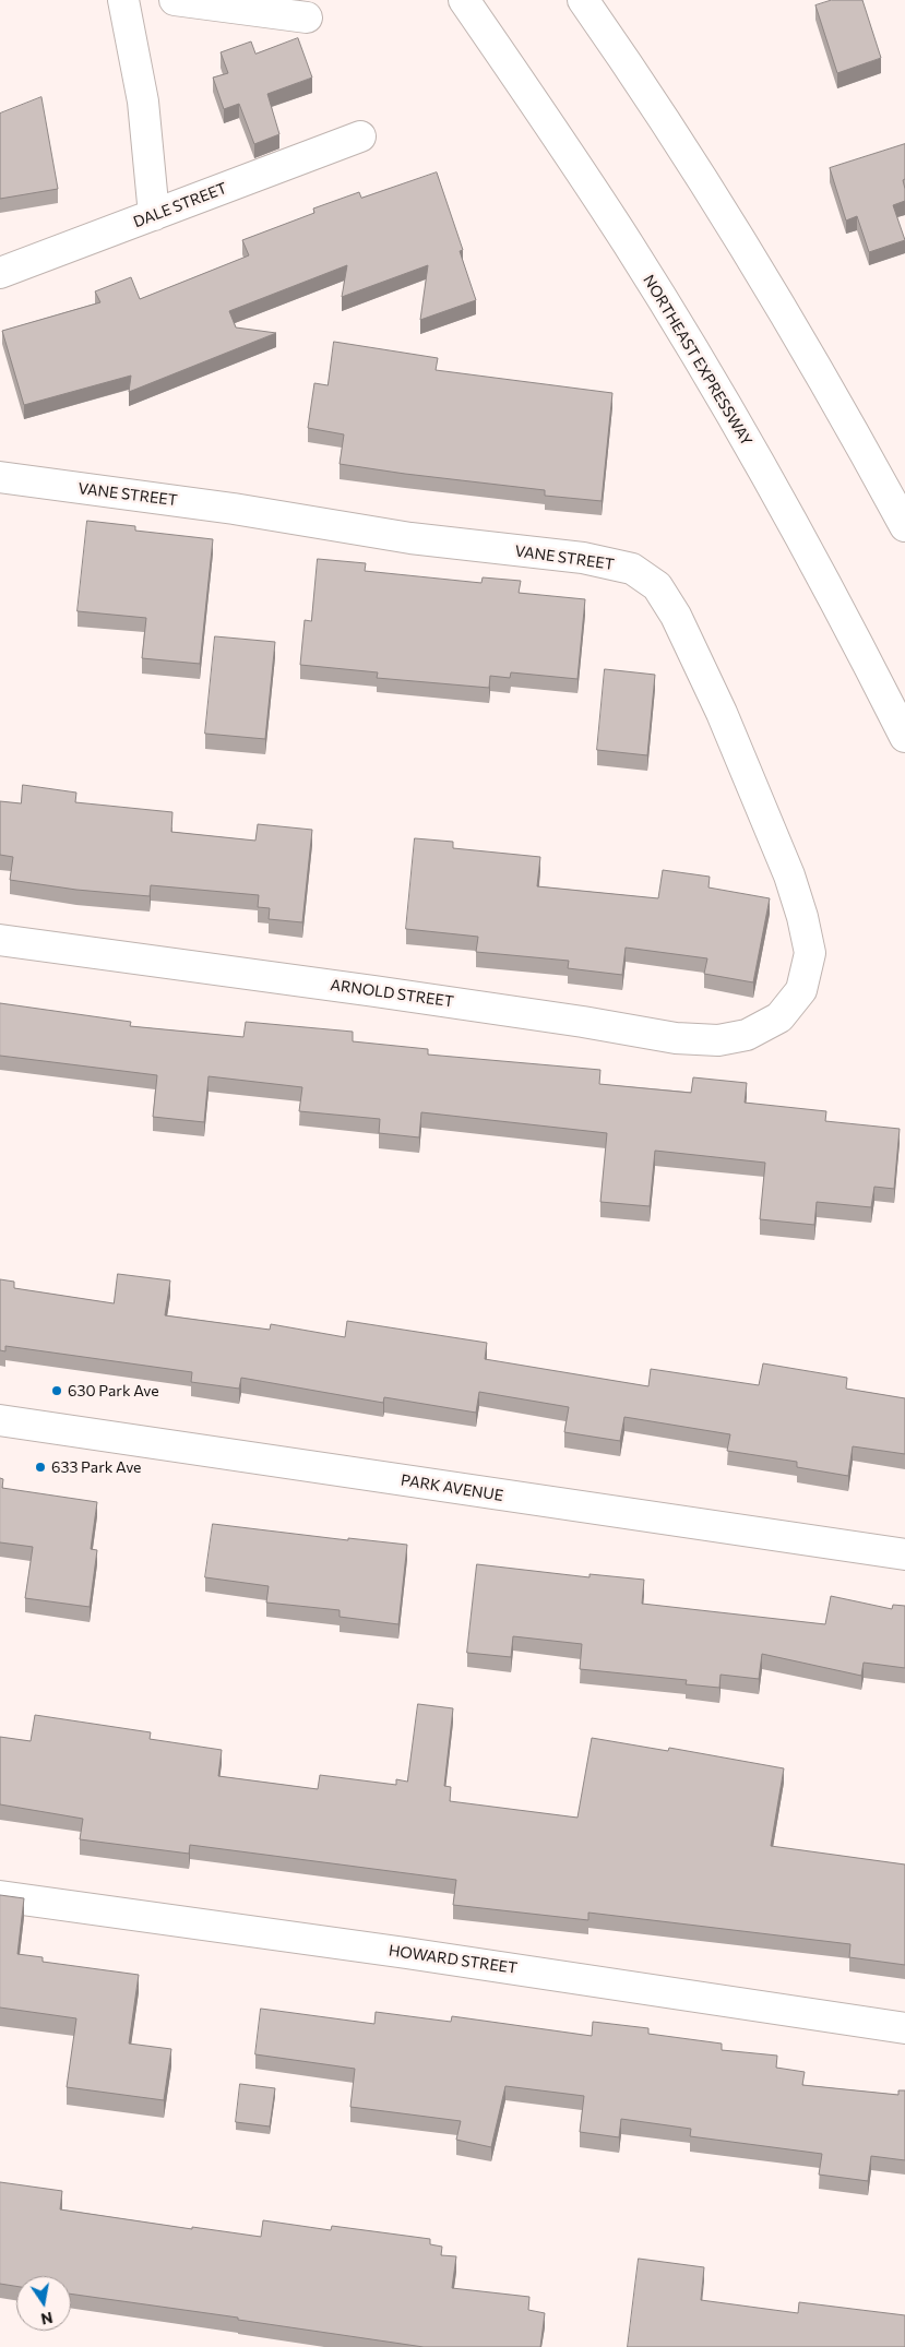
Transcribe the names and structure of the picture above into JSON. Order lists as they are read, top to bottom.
{
  "streets": {
    "main road": [
      "DALE STREET",
      "NORTHEAST EXPRESSWAY",
      "VANE STREET",
      "ARNOLD STREET",
      "PARK AVENUE",
      "HOWARD STREET"
    ]
  },
  "crossings": [
    ["VANE STREET", "ARNOLD STREET"]
  ],
  "places": ["630 Park Ave", "633 Park Ave"],
  "north": "bottom"
}
